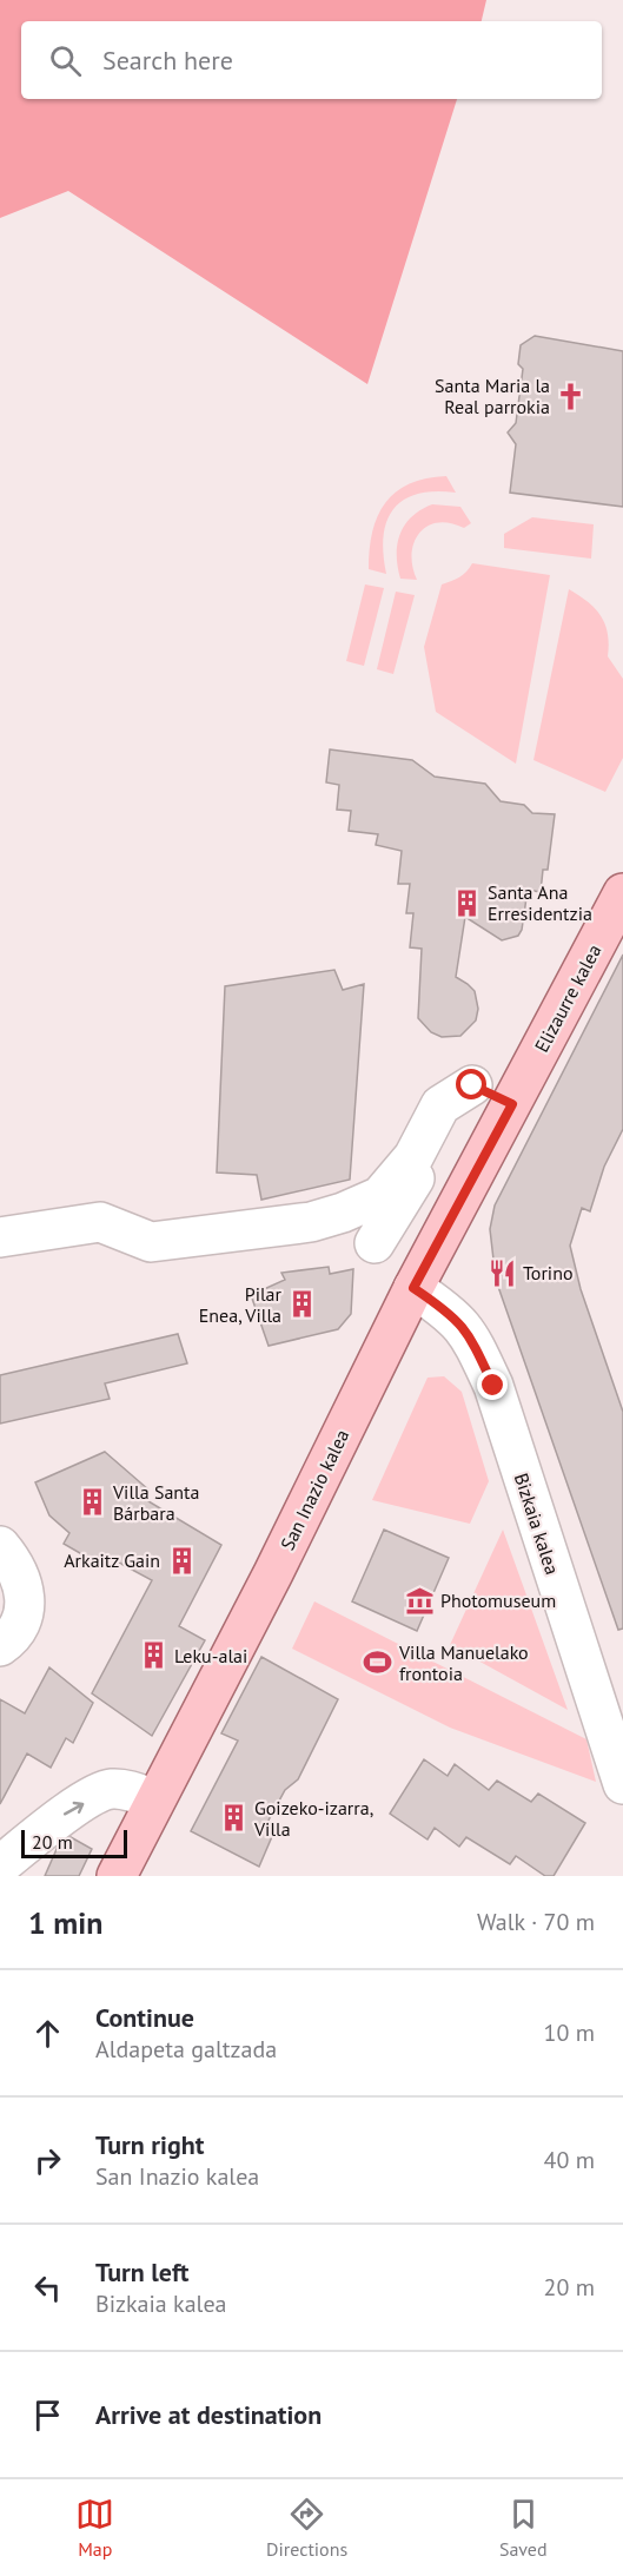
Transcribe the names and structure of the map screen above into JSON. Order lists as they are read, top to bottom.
{
  "streets": {
    "main road": ["Elizaurre kalea", "San Inazio kalea"],
    "street": ["Bizkaia kalea"]
  },
  "crossings": [
    ["Elizaurre kalea", "San Inazio kalea"],
    ["San Inazio kalea", "Bizkaia kalea"]
  ],
  "places": {
    "church": ["Santa Maria la Real parrokia"],
    "building": [
      "Santa Ana Erresidentzia",
      "Pilar Enea, Villa",
      "Villa Santa Bárbara",
      "Arkaitz Gain",
      "Leku-alai",
      "Goizeko-izarra, Villa"
    ],
    "restaurant": ["Torino"],
    "museum": ["Photomuseum"],
    "sports": ["Villa Manuelako frontoia"]
  },
  "scale_bar": "20 m",
  "page": {
    "search": "Search here",
    "scale": "20 m",
    "heading": ["1 min", "Walk · 70 m"],
    "list": [
      ["Continue", "Aldapeta galtzada", "10 m"],
      ["Turn right", "San Inazio kalea", "40 m"],
      ["Turn left", "Bizkaia kalea", "20 m"],
      "Arrive at destination"
    ],
    "nav": ["Map", "Directions", "Saved"]
  }
}
